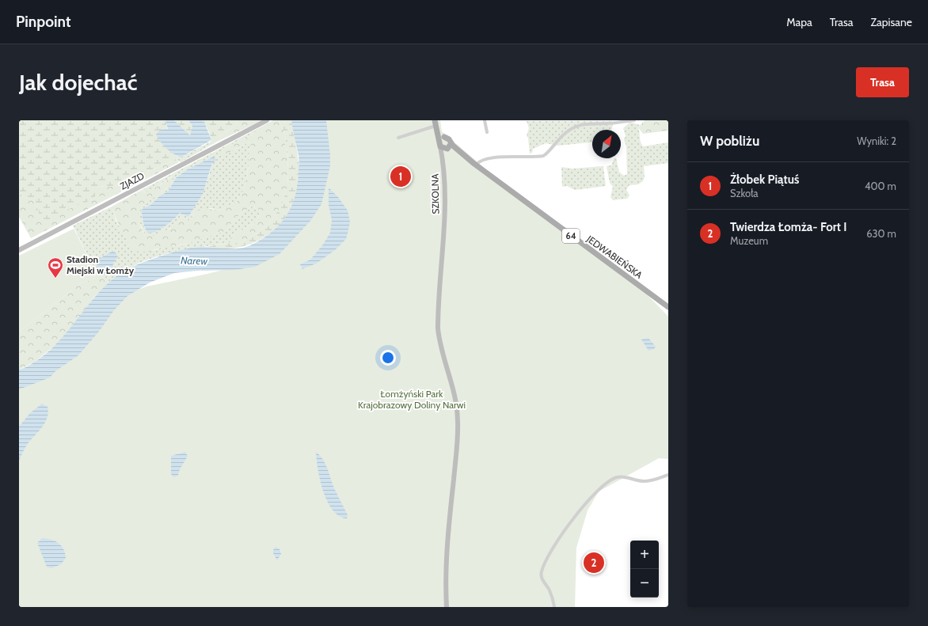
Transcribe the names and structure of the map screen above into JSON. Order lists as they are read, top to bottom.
{
  "streets": {
    "main road": ["64", "JEDWABIEŃSKA"],
    "street": ["ZJAZD", "SZKOLNA"]
  },
  "crossings": [
    ["SZKOLNA", "64"],
    ["SZKOLNA", "JEDWABIEŃSKA"],
    ["64", "JEDWABIEŃSKA"]
  ],
  "water": ["Narew"],
  "parks": ["Łomżyński Park Krajobrazowy Doliny Narwi"],
  "places": {
    "sports": ["Stadion Miejski w Łomży"]
  },
  "north": "top right",
  "page": {
    "header": "Pinpoint",
    "nav": ["Mapa", "Trasa", "Zapisane"],
    "buttons": "Trasa",
    "title": "Jak dojechać",
    "heading": ["W pobliżu", "Wyniki: 2"],
    "list": [
      {
        "mark": "1",
        "name": "Żłobek Piątuś",
        "note": "Szkoła",
        "value": "400 m"
      },
      {
        "mark": "2",
        "name": "Twierdza Łomża- Fort I",
        "note": "Muzeum",
        "value": "630 m"
      }
    ],
    "pins": ["1", "2"],
    "map_buttons": ["+", "−"]
  }
}
